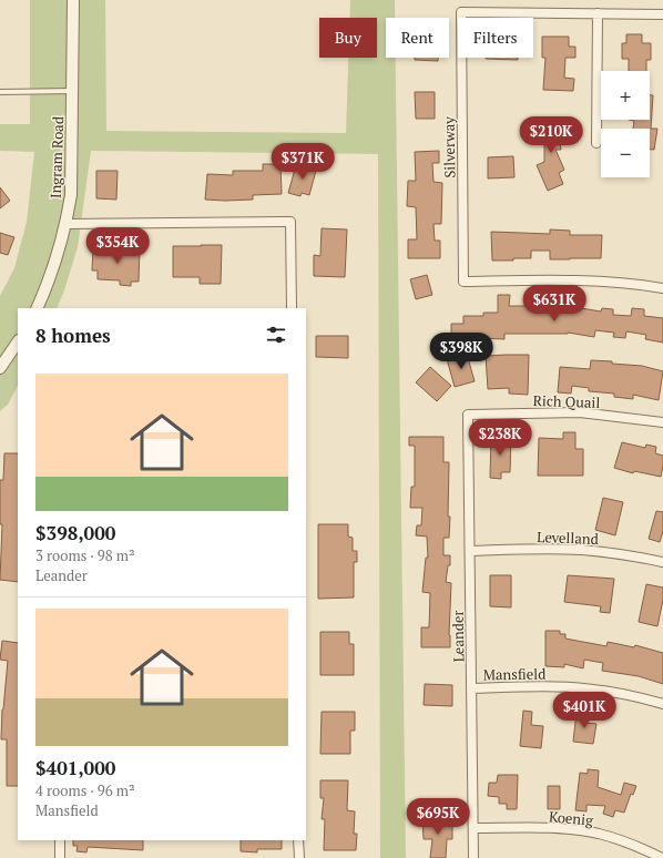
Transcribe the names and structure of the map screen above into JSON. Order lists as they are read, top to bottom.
{
  "streets": {
    "street": [
      "Silverway",
      "Ingram Road",
      "Rich Quail",
      "Levelland",
      "Leander",
      "Mansfield",
      "Koenig"
    ]
  },
  "crossings": [
    ["Rich Quail", "Leander"],
    ["Levelland", "Leander"],
    ["Leander", "Mansfield"],
    ["Leander", "Koenig"]
  ],
  "page": {
    "chip": ["Buy", "Rent", "Filters"],
    "map_buttons": ["+", "−"],
    "price": [
      "$210K",
      "$371K",
      "$354K",
      "$631K",
      "$398K",
      "$238K",
      "$401K",
      "$695K"
    ],
    "heading": "8 homes",
    "list": [
      {
        "name": "$398,000",
        "note": "3 rooms · 98 m² · Leander"
      },
      {
        "name": "$401,000",
        "note": "4 rooms · 96 m² · Mansfield"
      }
    ]
  }
}
